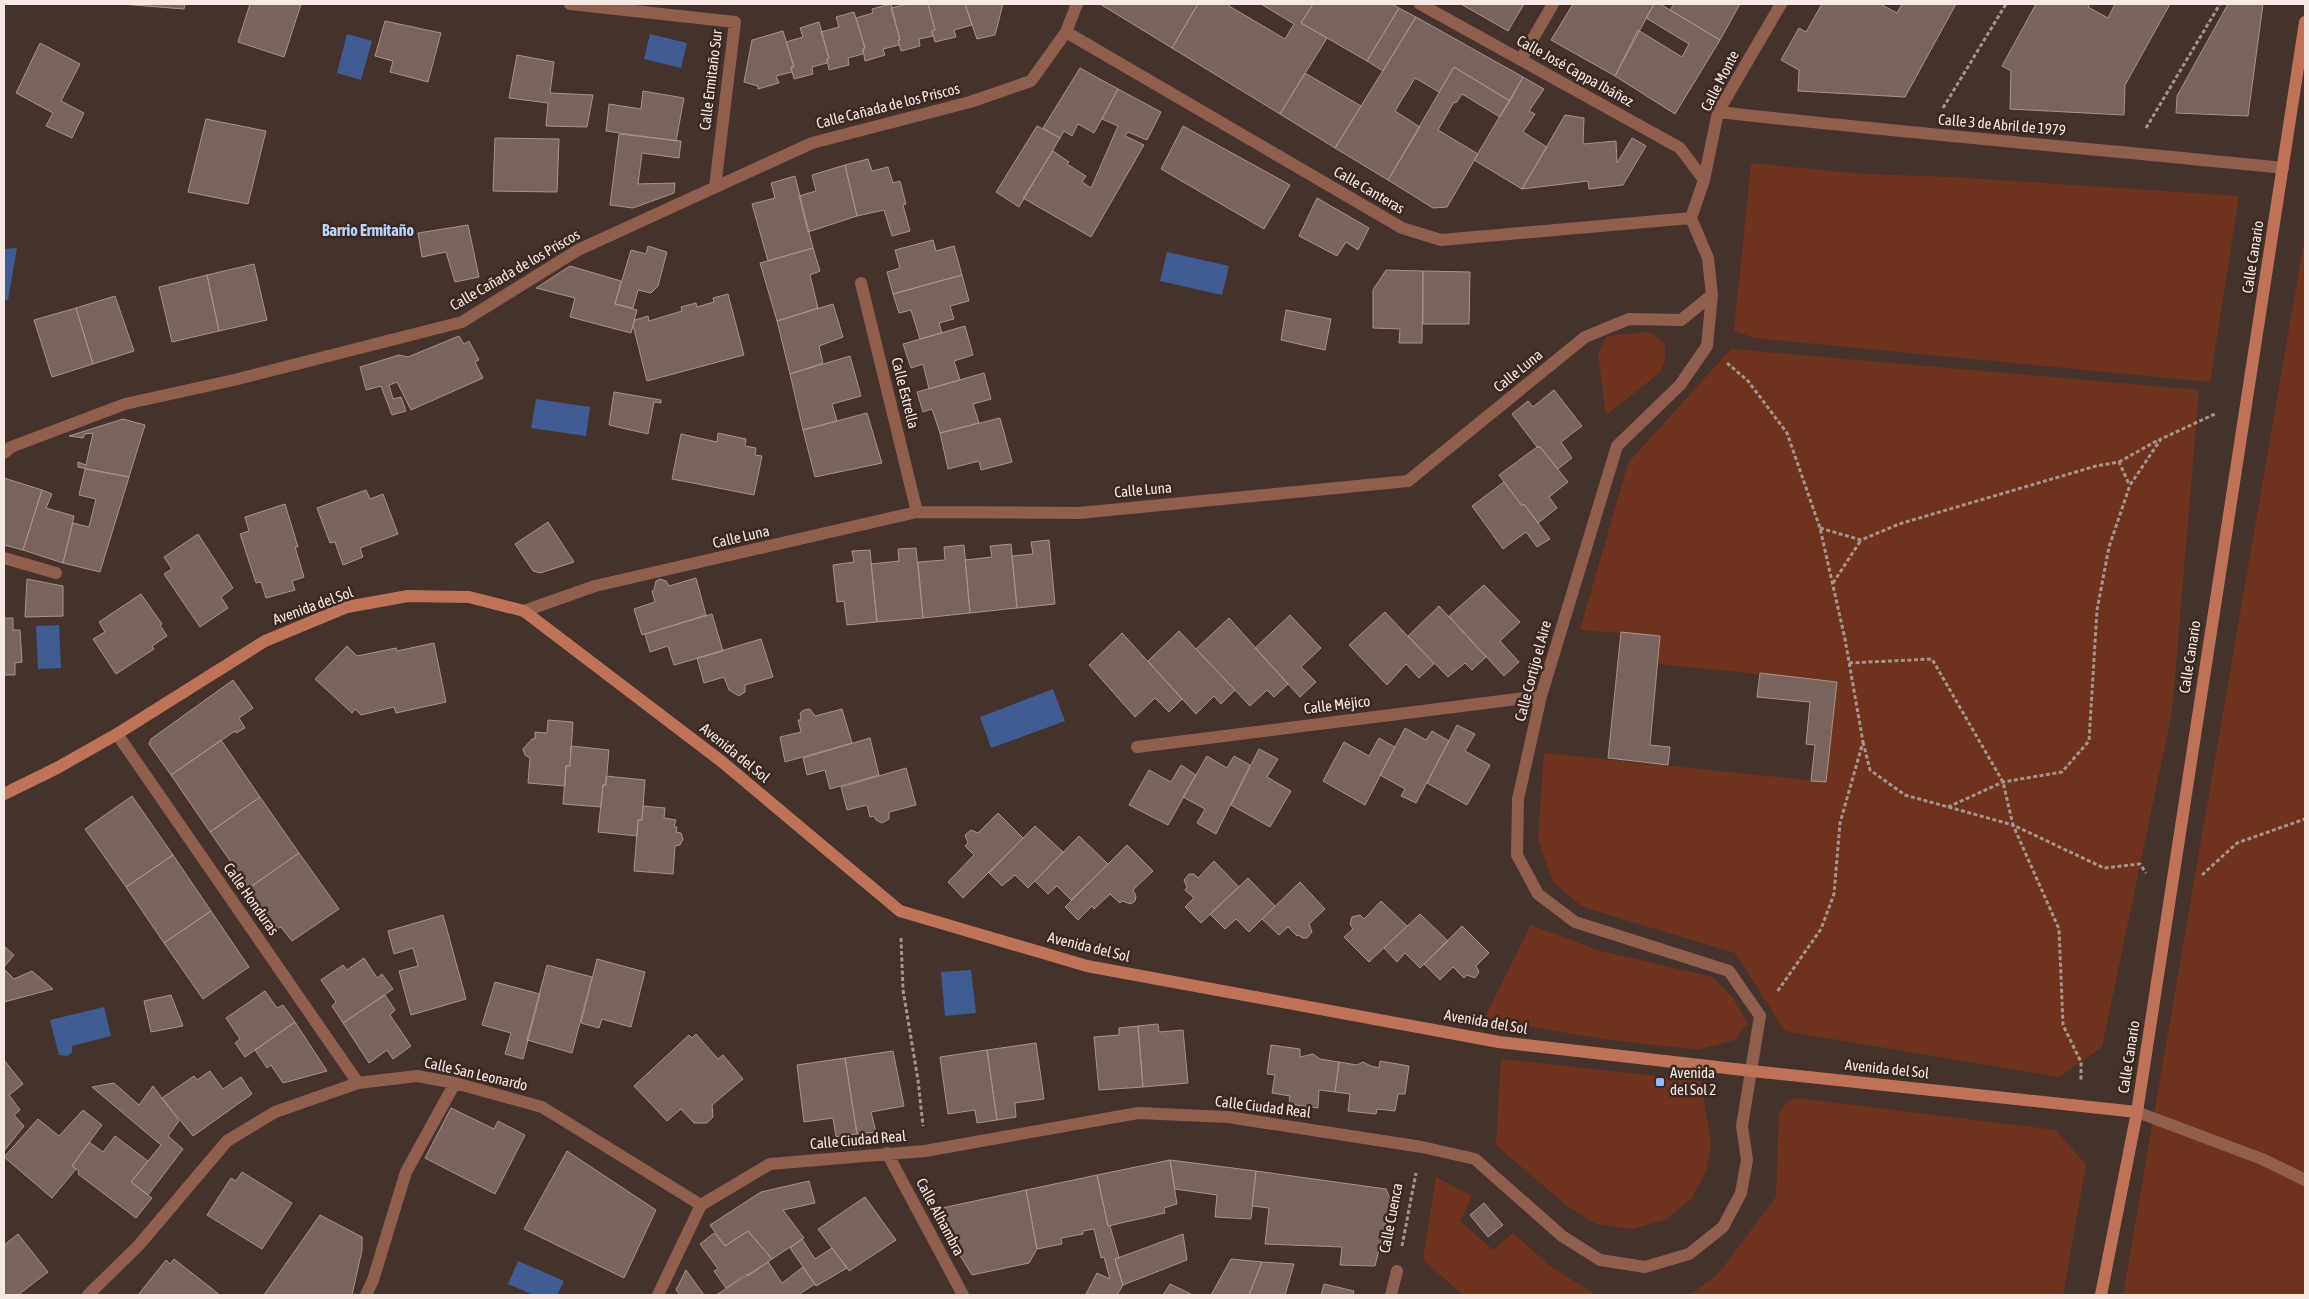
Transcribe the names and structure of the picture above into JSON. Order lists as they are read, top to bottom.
{
  "streets": {
    "street": [
      "Calle José Cappa Ibáñez",
      "Calle Ermitaño Sur",
      "Calle Monte",
      "Calle Cañada de los Priscos",
      "Calle 3 de Abril de 1979",
      "Calle Canteras",
      "Calle Canario",
      "Calle Luna",
      "Calle Estrella",
      "Avenida del Sol",
      "Calle Cortijo el Aire",
      "Calle Méjico",
      "Calle Honduras",
      "Calle San Leonardo",
      "Calle Ciudad Real",
      "Calle Alhambra",
      "Calle Cuenca"
    ]
  },
  "crossings": [
    ["Calle José Cappa Ibáñez", "Calle Monte"],
    ["Calle Ermitaño Sur", "Calle Cañada de los Priscos"],
    ["Calle Monte", "Calle 3 de Abril de 1979"],
    ["Calle Cañada de los Priscos", "Calle Canteras"],
    ["Calle 3 de Abril de 1979", "Calle Canario"],
    ["Calle Canteras", "Calle Cortijo el Aire"],
    ["Calle Canario", "Avenida del Sol"],
    ["Calle Luna", "Calle Estrella"],
    ["Calle Luna", "Avenida del Sol"],
    ["Calle Luna", "Calle Cortijo el Aire"],
    ["Avenida del Sol", "Calle Honduras"],
    ["Avenida del Sol", "Calle Ciudad Real"],
    ["Calle Cortijo el Aire", "Calle Méjico"],
    ["Calle Honduras", "Calle San Leonardo"],
    ["Calle San Leonardo", "Calle Ciudad Real"],
    ["Calle Ciudad Real", "Calle Alhambra"],
    ["Calle Ciudad Real", "Calle Cuenca"]
  ],
  "districts": ["Barrio Ermitaño"],
  "places": {
    "transit": ["Avenida del Sol 2"]
  }
}
